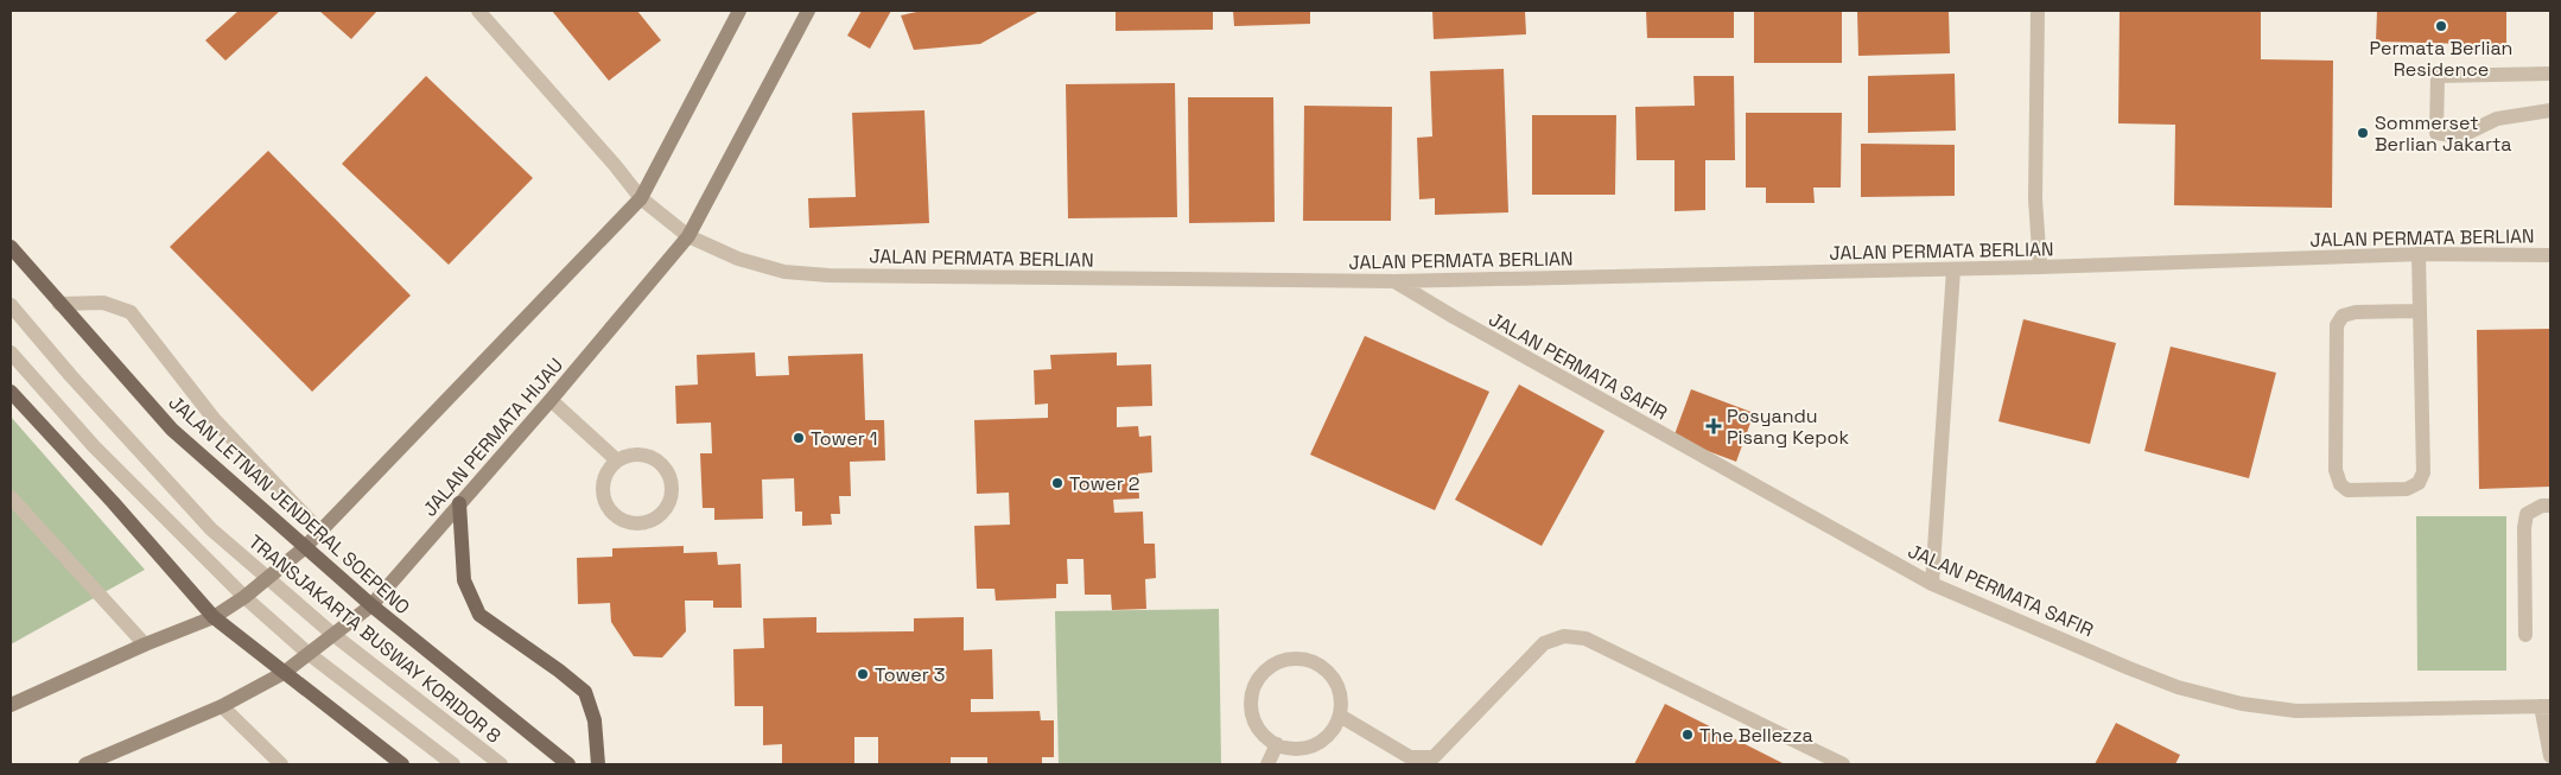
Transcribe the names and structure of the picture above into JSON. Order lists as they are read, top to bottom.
{
  "streets": {
    "main road": ["JALAN LETNAN JENDERAL SOEPENO"],
    "street": [
      "JALAN PERMATA BERLIAN",
      "JALAN PERMATA SAFIR",
      "JALAN PERMATA HIJAU",
      "TRANSJAKARTA BUSWAY KORIDOR 8"
    ]
  },
  "crossings": [
    ["JALAN PERMATA BERLIAN", "JALAN PERMATA SAFIR"],
    ["JALAN PERMATA BERLIAN", "JALAN PERMATA HIJAU"],
    ["JALAN PERMATA HIJAU", "JALAN LETNAN JENDERAL SOEPENO"],
    ["JALAN PERMATA HIJAU", "TRANSJAKARTA BUSWAY KORIDOR 8"]
  ],
  "places": {
    "other": [
      "Permata Berlian Residence",
      "Sommerset Berlian Jakarta",
      "Tower 1",
      "Tower 2",
      "Tower 3",
      "The Bellezza"
    ],
    "health": ["Posyandu Pisang Kepok"]
  }
}
